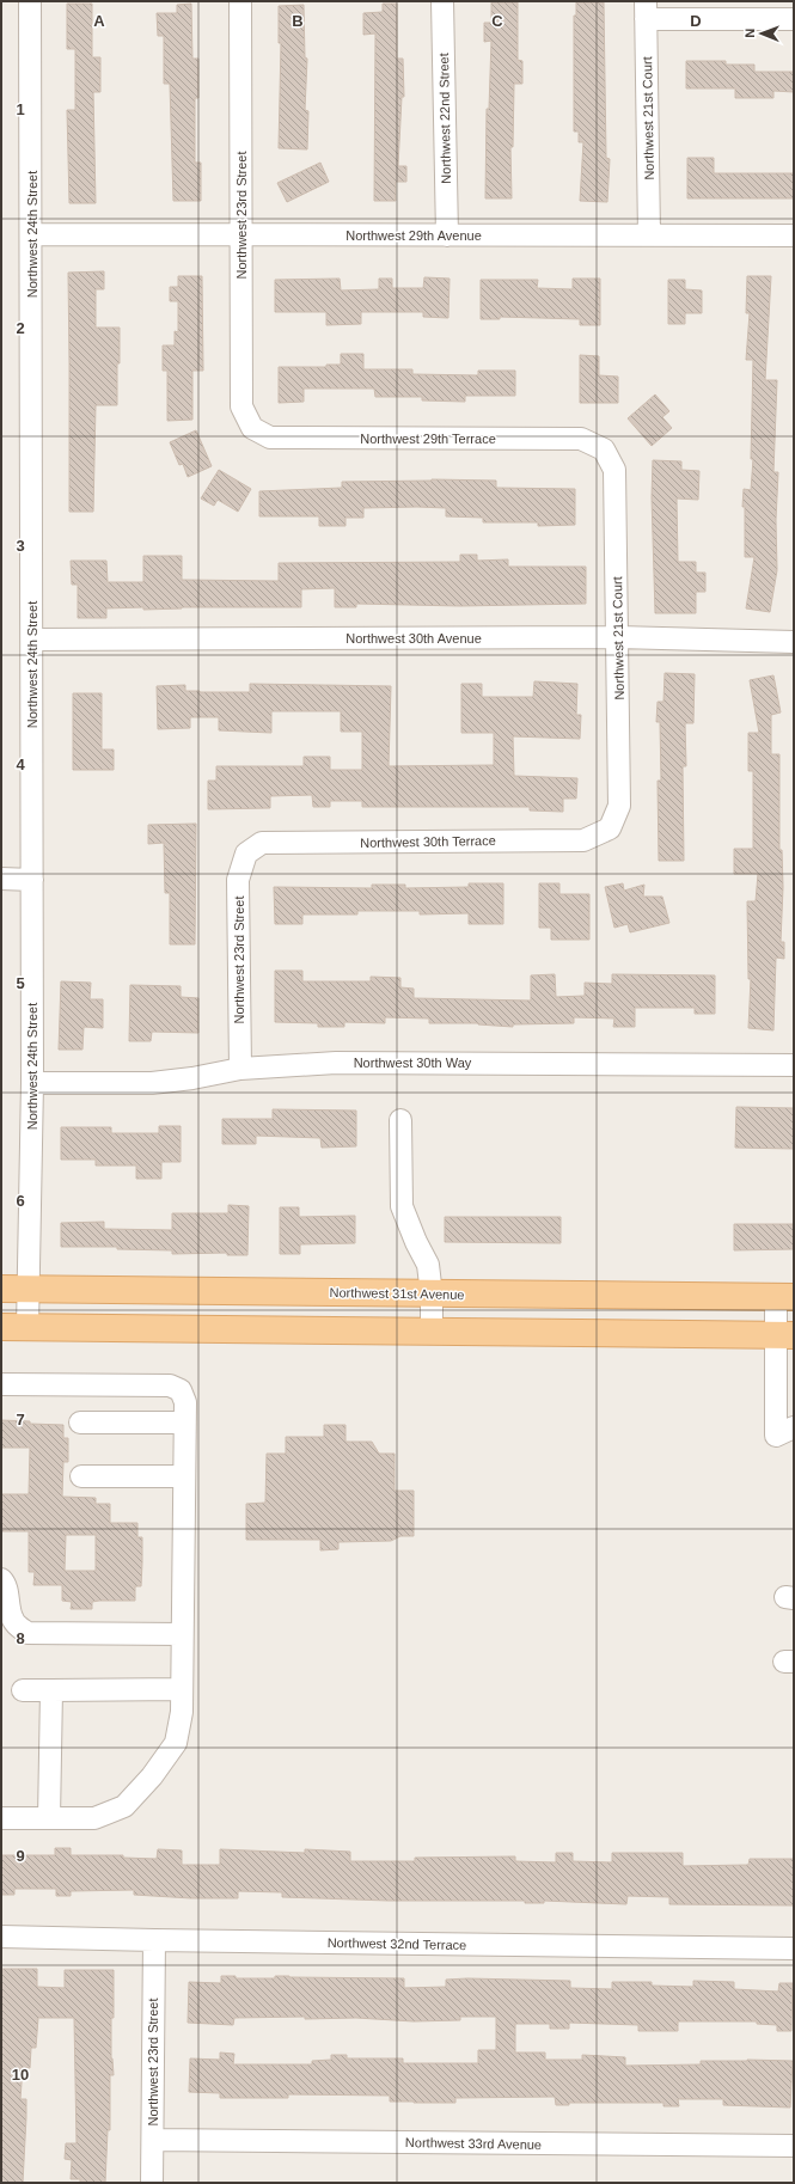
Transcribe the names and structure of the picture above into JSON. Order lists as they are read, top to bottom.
{
  "streets": {
    "main road": ["Northwest 31st Avenue"],
    "street": [
      "Northwest 22nd Street",
      "Northwest 21st Court",
      "Northwest 23rd Street",
      "Northwest 24th Street",
      "Northwest 29th Avenue",
      "Northwest 29th Terrace",
      "Northwest 30th Avenue",
      "Northwest 30th Terrace",
      "Northwest 30th Way",
      "Northwest 32nd Terrace",
      "Northwest 33rd Avenue"
    ]
  },
  "crossings": [
    ["Northwest 22nd Street", "Northwest 29th Avenue"],
    ["Northwest 21st Court", "Northwest 29th Avenue"],
    ["Northwest 21st Court", "Northwest 29th Terrace"],
    ["Northwest 21st Court", "Northwest 30th Avenue"],
    ["Northwest 21st Court", "Northwest 30th Terrace"],
    ["Northwest 23rd Street", "Northwest 29th Avenue"],
    ["Northwest 23rd Street", "Northwest 29th Terrace"],
    ["Northwest 23rd Street", "Northwest 30th Terrace"],
    ["Northwest 23rd Street", "Northwest 30th Way"],
    ["Northwest 23rd Street", "Northwest 32nd Terrace"],
    ["Northwest 23rd Street", "Northwest 33rd Avenue"],
    ["Northwest 24th Street", "Northwest 29th Avenue"],
    ["Northwest 24th Street", "Northwest 30th Avenue"],
    ["Northwest 24th Street", "Northwest 30th Way"],
    ["Northwest 24th Street", "Northwest 31st Avenue"]
  ],
  "north": "left",
  "grid": {
    "columns": [
      "A",
      "B",
      "C",
      "D"
    ],
    "rows": [
      "1",
      "2",
      "3",
      "4",
      "5",
      "6",
      "7",
      "8",
      "9",
      "10"
    ]
  }
}
